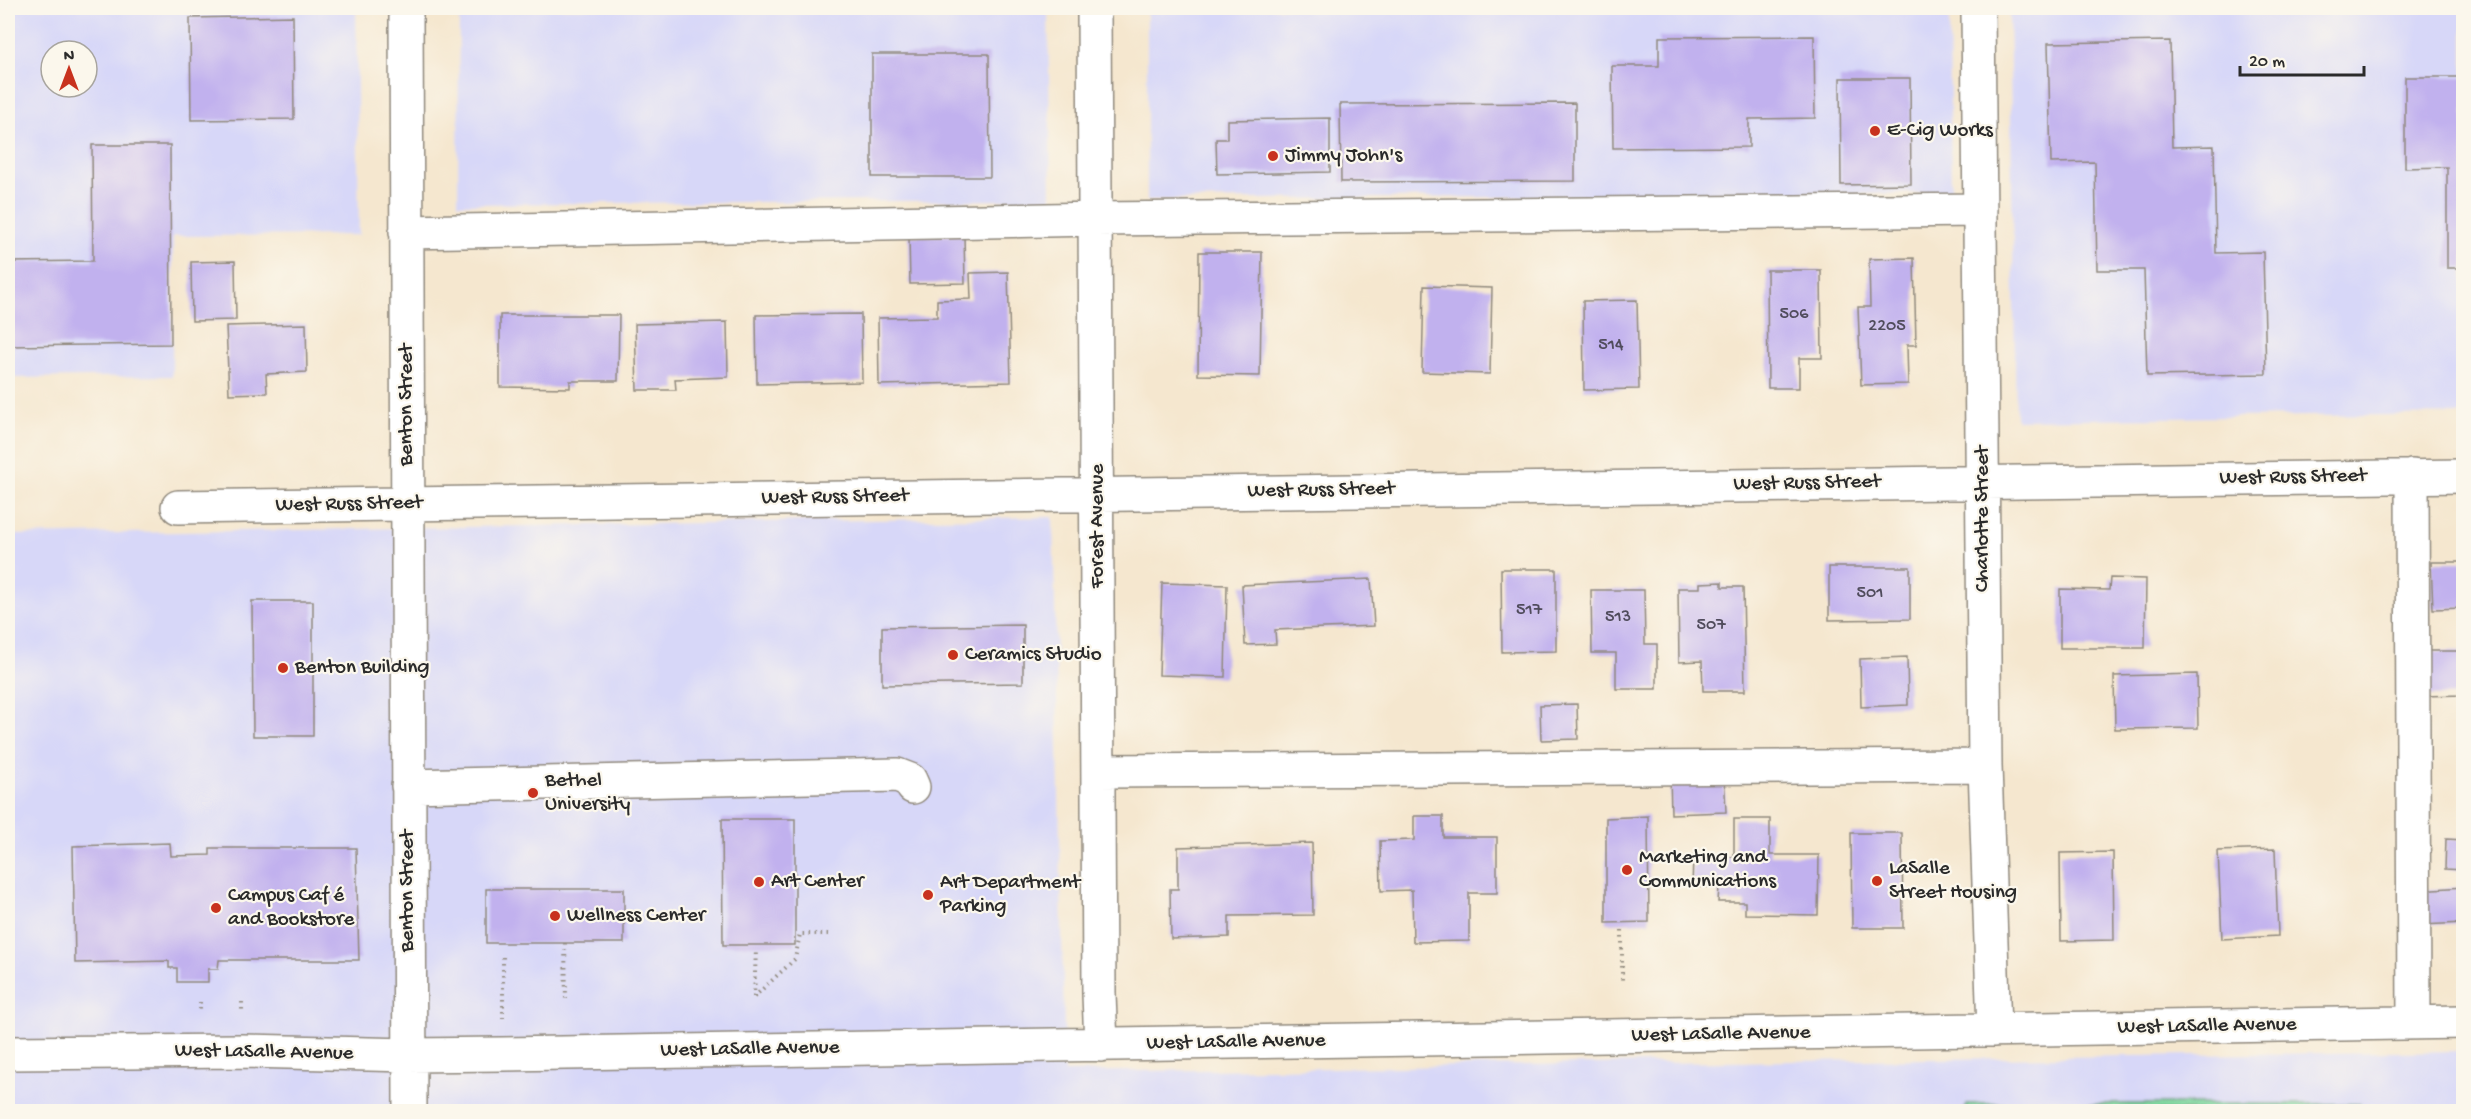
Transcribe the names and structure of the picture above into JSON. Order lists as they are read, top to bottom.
{
  "streets": {
    "street": [
      "Benton Street",
      "West Russ Street",
      "Charlotte Street",
      "Forest Avenue",
      "West LaSalle Avenue"
    ]
  },
  "crossings": [
    ["Benton Street", "West Russ Street"],
    ["Benton Street", "West LaSalle Avenue"],
    ["West Russ Street", "Charlotte Street"],
    ["West Russ Street", "Forest Avenue"],
    ["Charlotte Street", "West LaSalle Avenue"],
    ["Forest Avenue", "West LaSalle Avenue"]
  ],
  "places": [
    "E-Cig Works",
    "Jimmy John's",
    "Ceramics Studio",
    "Benton Building",
    "Bethel University",
    "Marketing and Communications",
    "LaSalle Street Housing",
    "Art Center",
    "Art Department Parking",
    "Campus Caf é and Bookstore",
    "Wellness Center"
  ],
  "house_numbers": [
    "506",
    "2205",
    "514",
    "501",
    "517",
    "513",
    "507"
  ],
  "scale_bar": "20 m",
  "north": "top"
}
